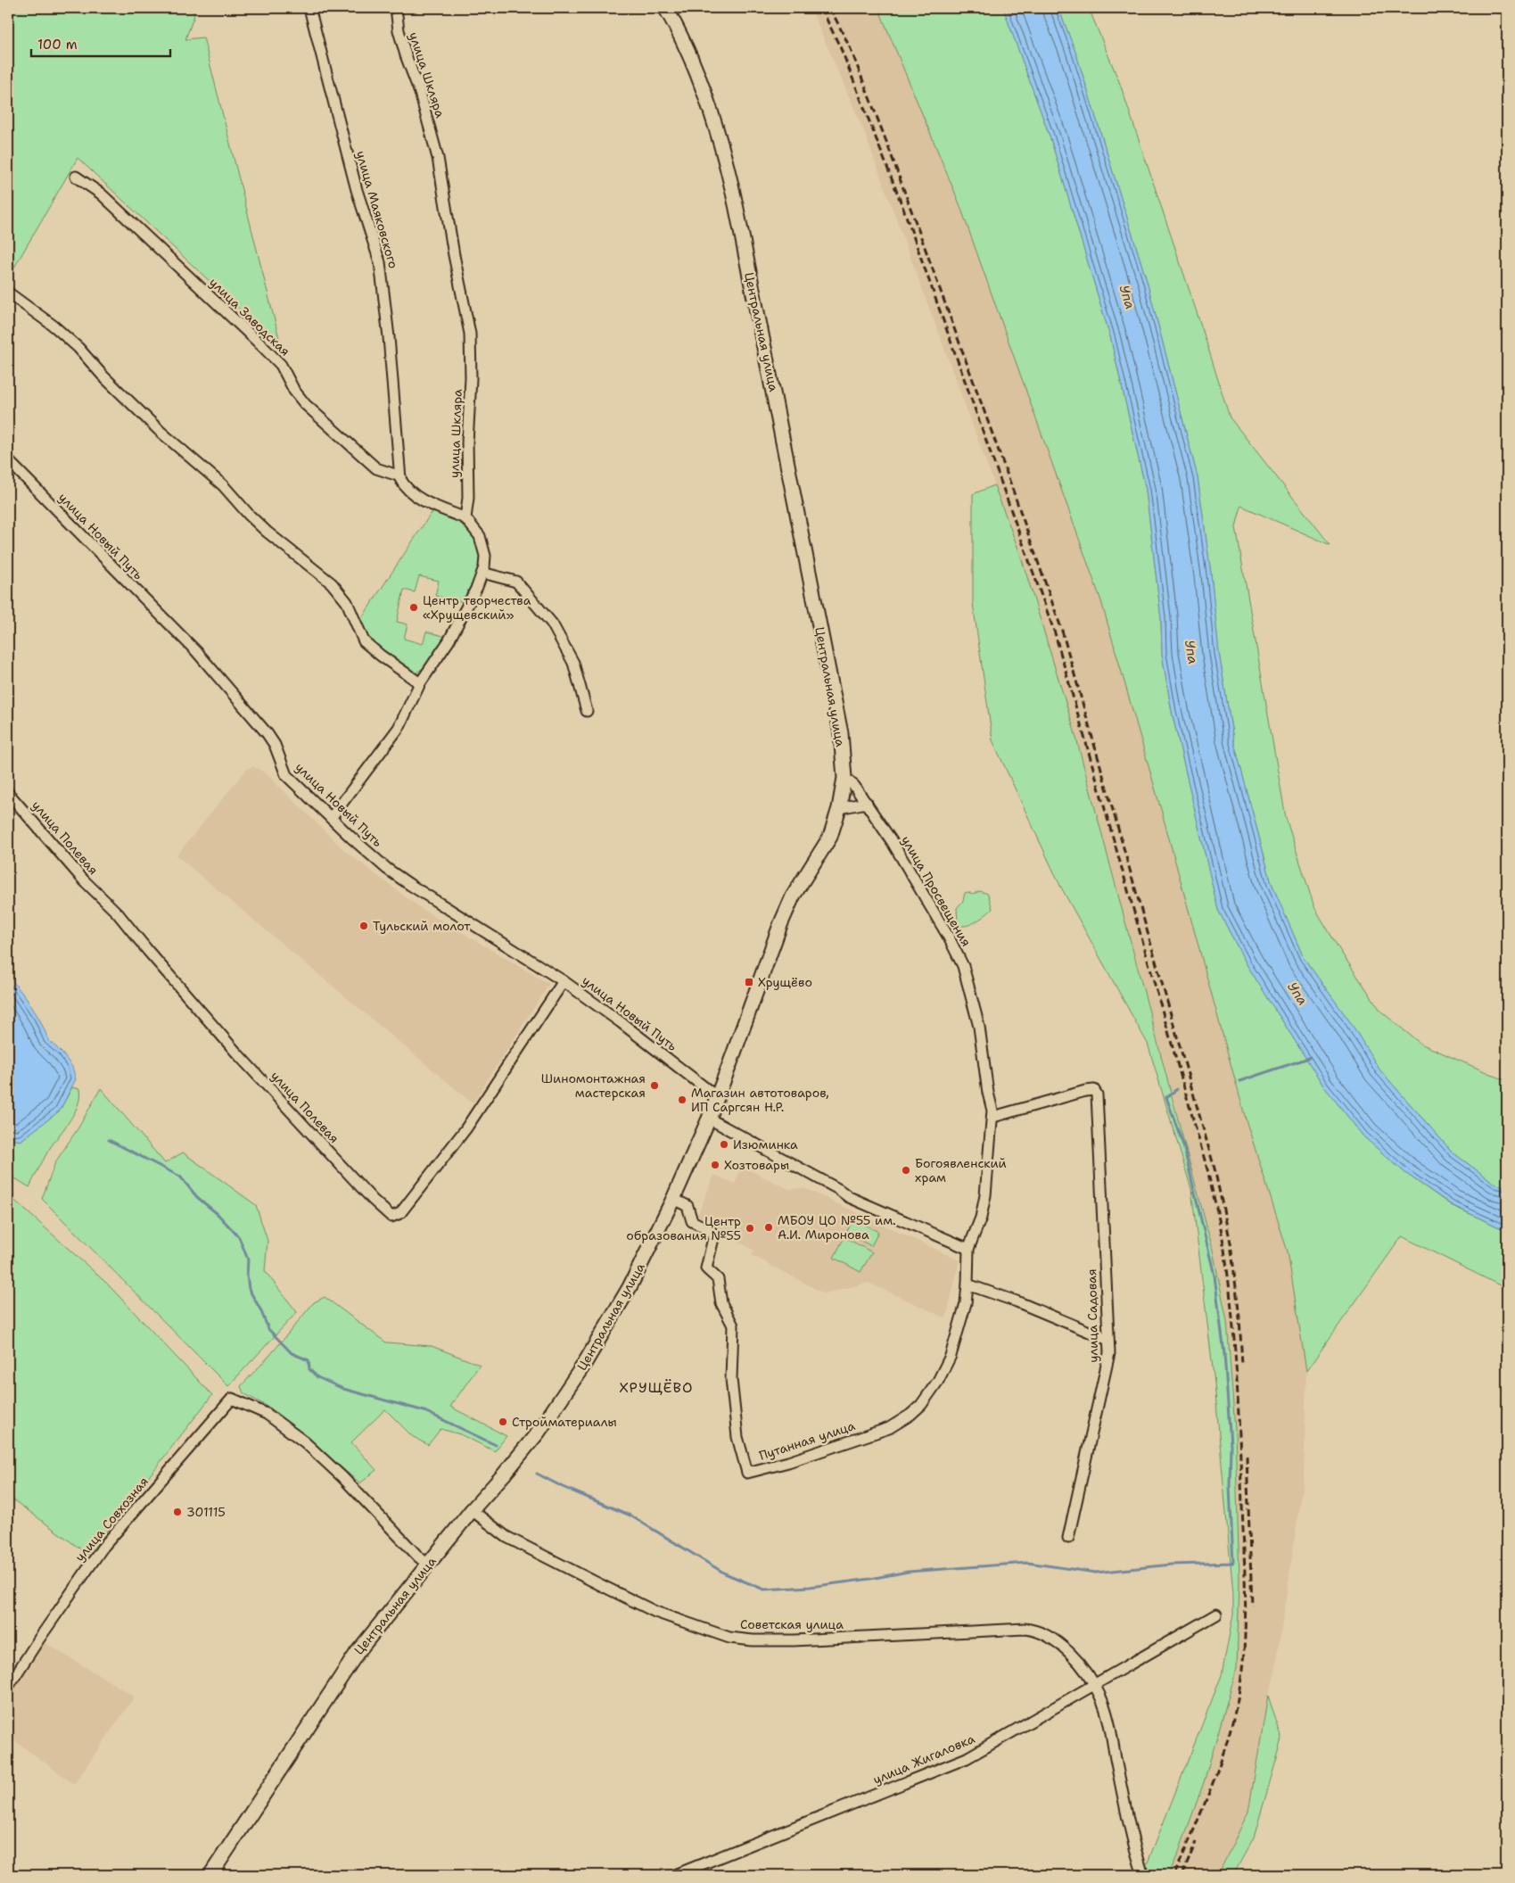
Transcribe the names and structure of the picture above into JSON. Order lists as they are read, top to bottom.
{
  "streets": {
    "main road": ["Центральная улица"],
    "street": [
      "улица Шкляра",
      "улица Маяковского",
      "улица Заводская",
      "улица Новый Путь",
      "улица Полевая",
      "улица Просвещения",
      "улица Садовая",
      "Путанная улица",
      "улица Совхозная",
      "Советская улица",
      "улица Жигаловка"
    ]
  },
  "crossings": [
    ["улица Маяковского", "улица Заводская"],
    ["Центральная улица", "улица Новый Путь"],
    ["Центральная улица", "улица Просвещения"],
    ["Центральная улица", "Путанная улица"],
    ["Центральная улица", "улица Совхозная"],
    ["Центральная улица", "Советская улица"],
    ["улица Новый Путь", "улица Полевая"],
    ["улица Просвещения", "улица Садовая"],
    ["улица Просвещения", "Путанная улица"],
    ["Советская улица", "улица Жигаловка"]
  ],
  "districts": ["ХРУЩЁВО"],
  "water": ["Упа"],
  "places": {
    "other": [
      "Центр творчества «Хрущевский»",
      "Тульский молот",
      "Шиномонтажная мастерская",
      "Магазин автотоваров, ИП Саргсян Н.Р.",
      "Изюминка",
      "Хозтовары",
      "Богоявленский храм",
      "МБОУ ЦО №55 им. А.И. Миронова",
      "Центр образования №55",
      "Стройматериалы",
      "301115"
    ],
    "transit": ["Хрущёво"]
  },
  "scale_bar": "100 m"
}
